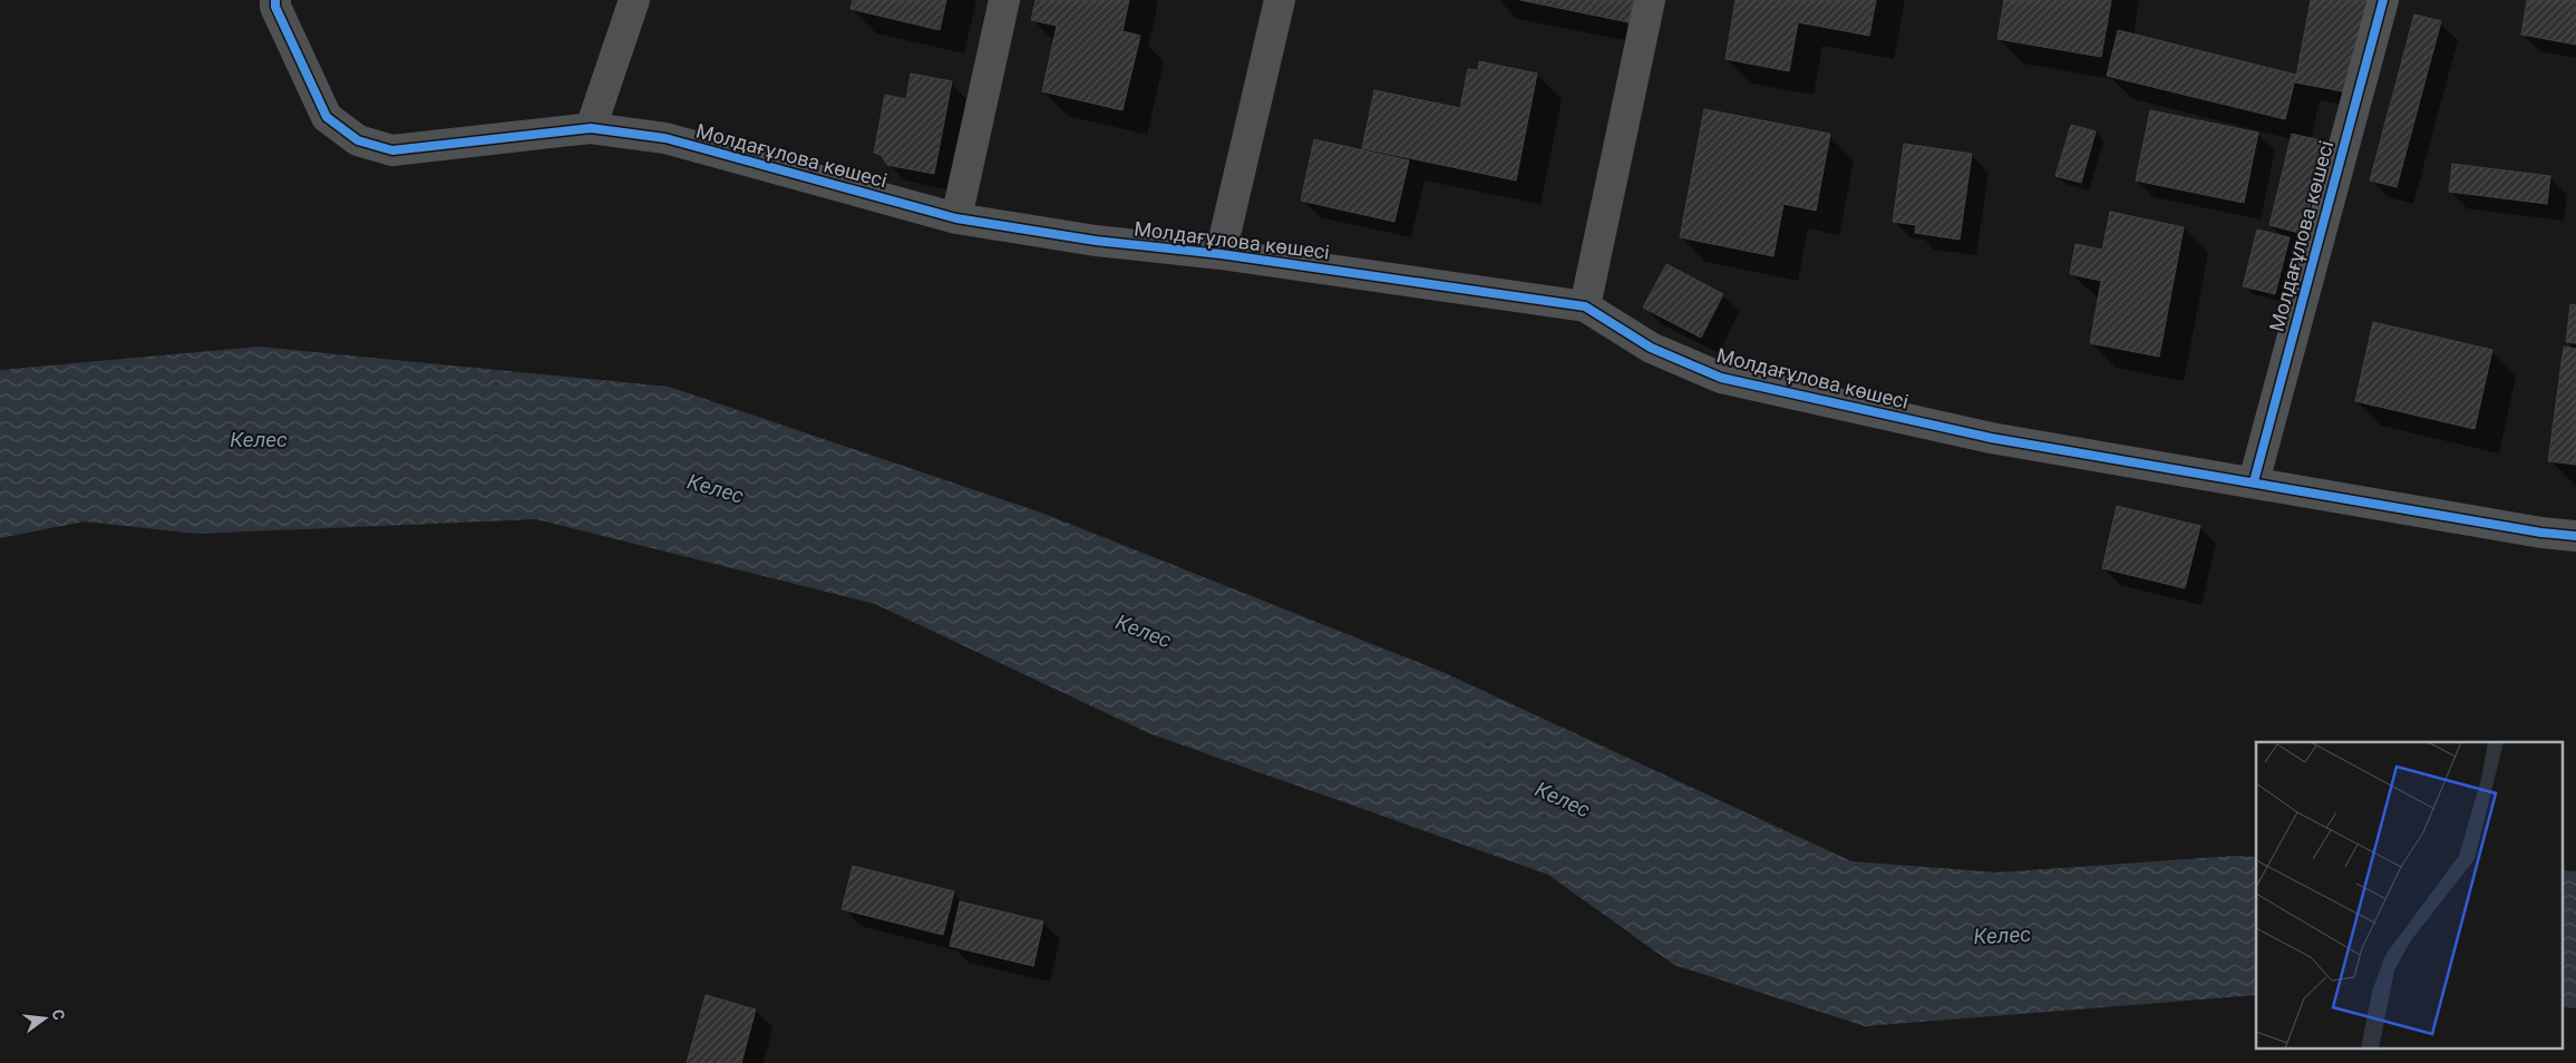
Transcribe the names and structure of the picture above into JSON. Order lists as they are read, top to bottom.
{
  "streets": {
    "street": ["Молдағұлова көшесі"]
  },
  "water": ["Келес"],
  "north": "right"
}
